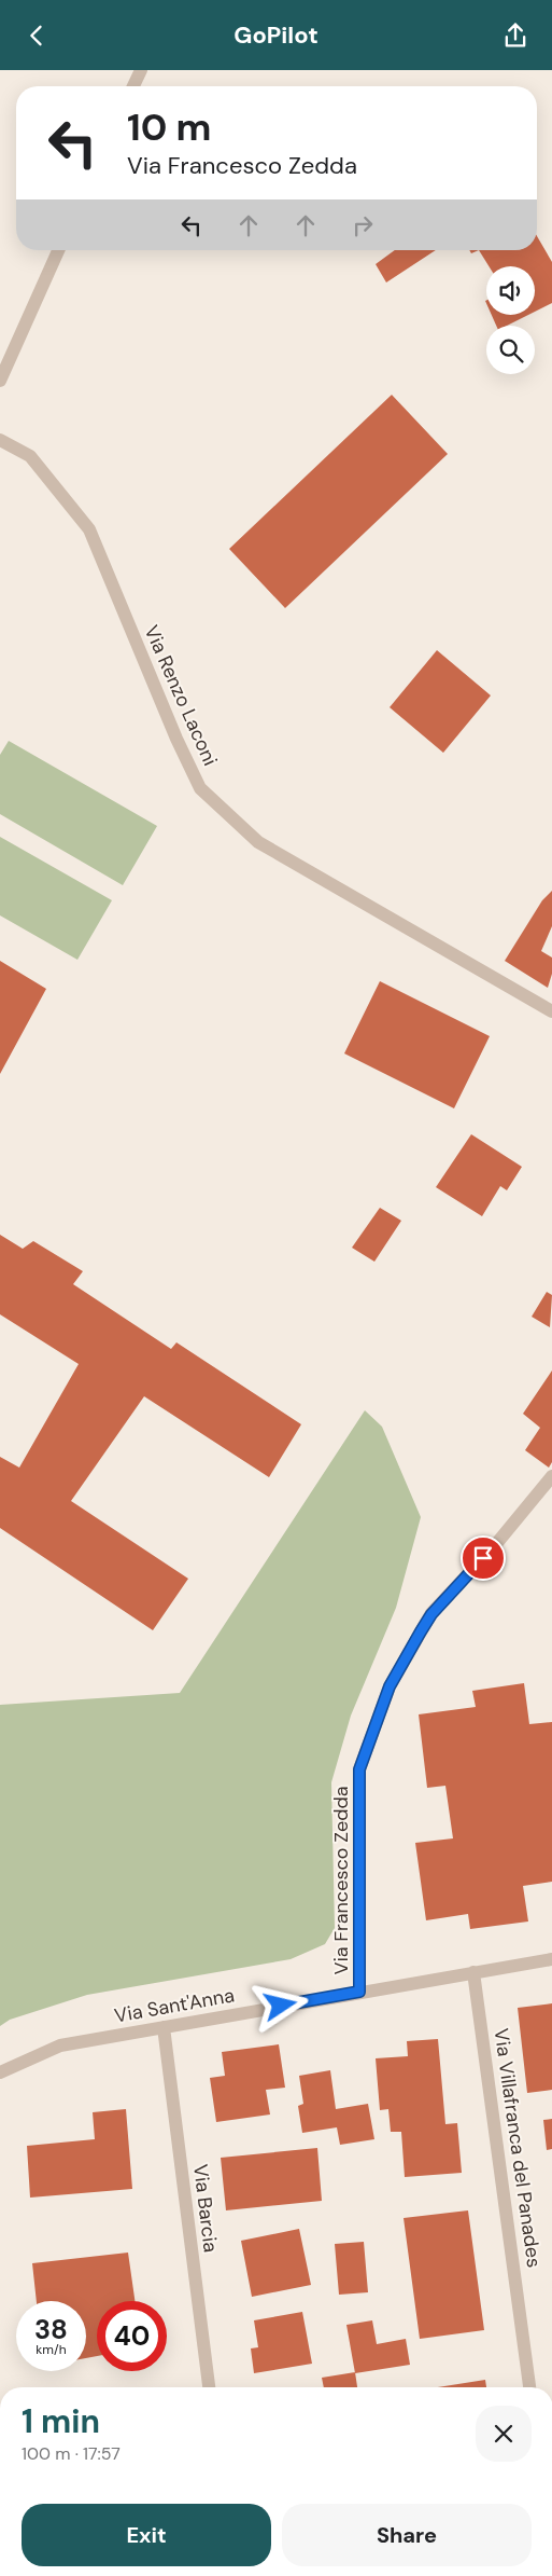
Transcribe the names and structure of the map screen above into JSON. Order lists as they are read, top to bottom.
{
  "streets": {
    "street": [
      "Via Renzo Laconi",
      "Via Francesco Zedda",
      "Via Sant'Anna",
      "Via Villafranca del Panades",
      "Via Barcia"
    ]
  },
  "crossings": [
    ["Via Francesco Zedda", "Via Sant'Anna"],
    ["Via Sant'Anna", "Via Villafranca del Panades"],
    ["Via Sant'Anna", "Via Barcia"]
  ],
  "page": {
    "header": "GoPilot",
    "turn": ["10 m", "Via Francesco Zedda"],
    "speed": "38 km/h",
    "limit": "40",
    "heading": ["1 min", "100 m · 17:57"],
    "buttons": ["Exit", "Share"]
  }
}
